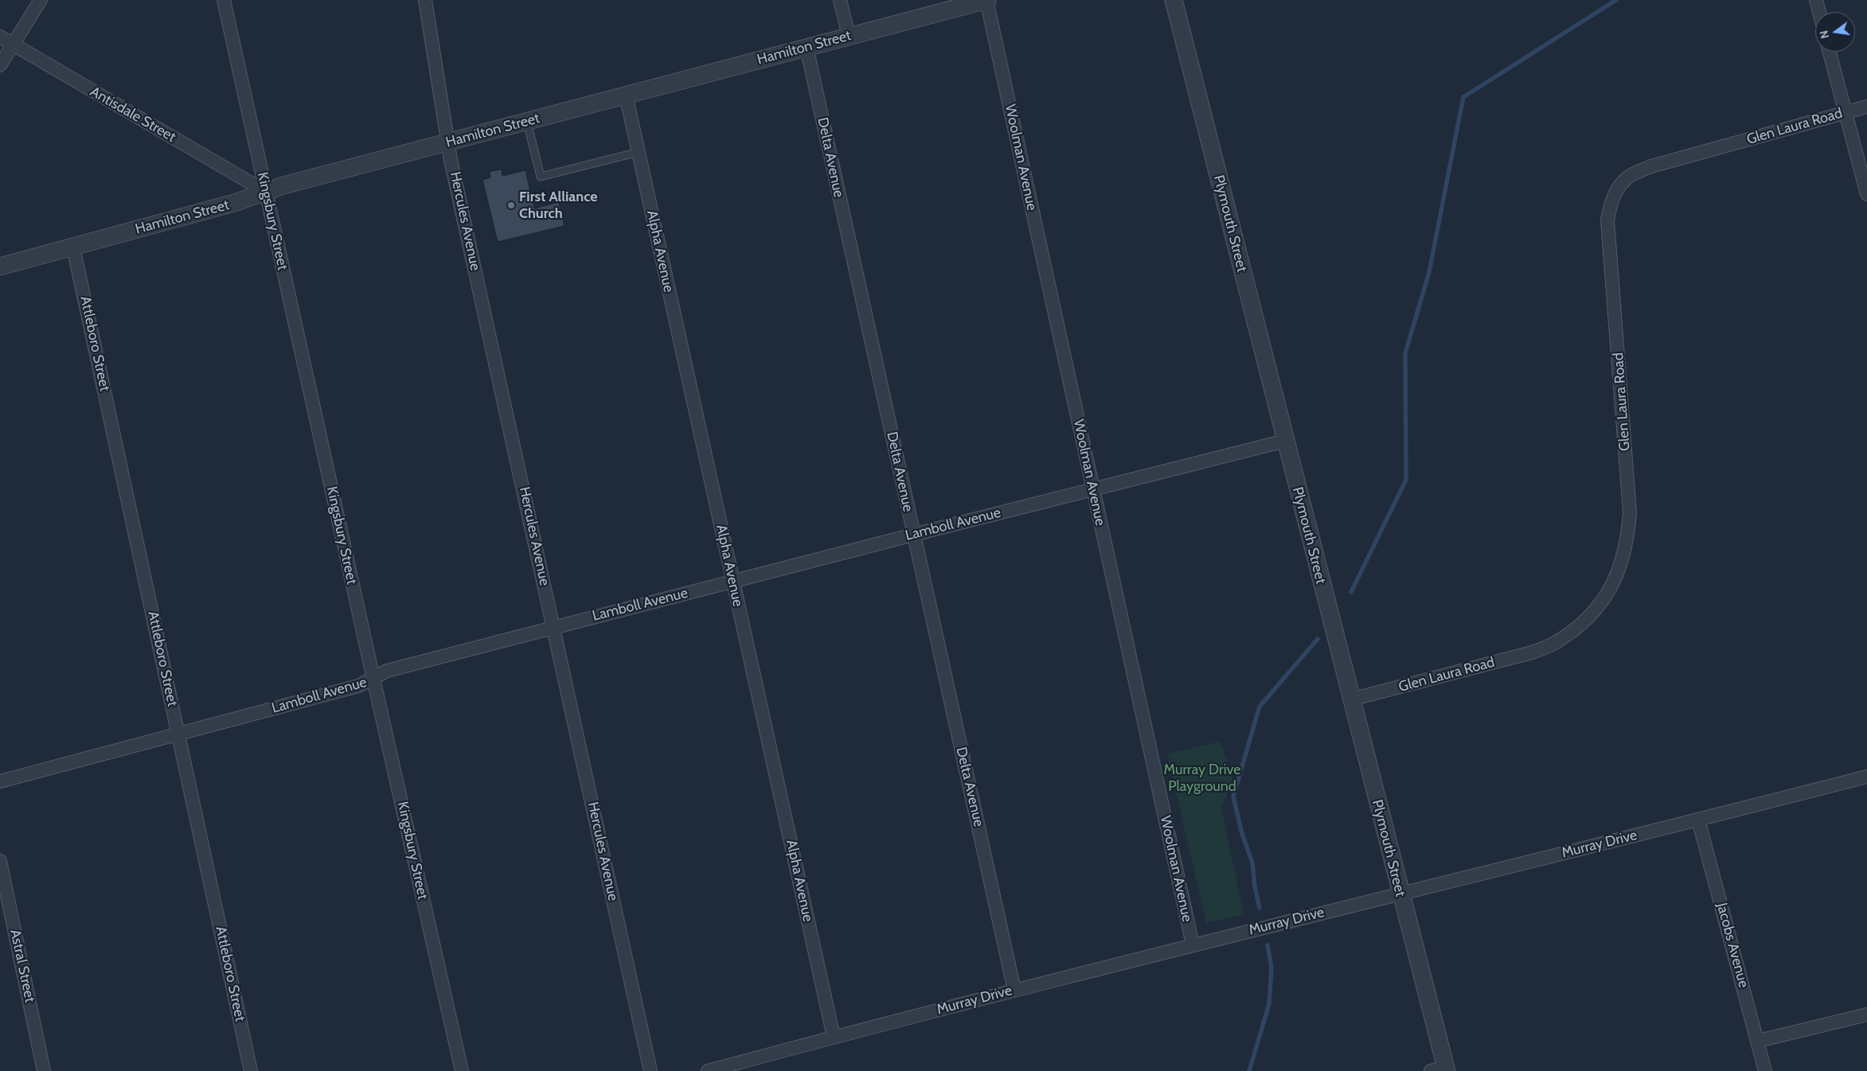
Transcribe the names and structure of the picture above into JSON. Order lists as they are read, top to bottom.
{
  "streets": {
    "street": [
      "Hamilton Street",
      "Antisdale Street",
      "Glen Laura Road",
      "Delta Avenue",
      "Woolman Avenue",
      "Kingsbury Street",
      "Hercules Avenue",
      "Plymouth Street",
      "Alpha Avenue",
      "Attleboro Street",
      "Lamboll Avenue",
      "Murray Drive",
      "Jacobs Avenue",
      "Astral Street"
    ]
  },
  "crossings": [
    ["Hamilton Street", "Antisdale Street"],
    ["Hamilton Street", "Delta Avenue"],
    ["Hamilton Street", "Woolman Avenue"],
    ["Hamilton Street", "Kingsbury Street"],
    ["Hamilton Street", "Hercules Avenue"],
    ["Hamilton Street", "Alpha Avenue"],
    ["Hamilton Street", "Attleboro Street"],
    ["Antisdale Street", "Kingsbury Street"],
    ["Glen Laura Road", "Plymouth Street"],
    ["Delta Avenue", "Lamboll Avenue"],
    ["Delta Avenue", "Murray Drive"],
    ["Woolman Avenue", "Lamboll Avenue"],
    ["Woolman Avenue", "Murray Drive"],
    ["Kingsbury Street", "Lamboll Avenue"],
    ["Hercules Avenue", "Lamboll Avenue"],
    ["Plymouth Street", "Lamboll Avenue"],
    ["Plymouth Street", "Murray Drive"],
    ["Alpha Avenue", "Lamboll Avenue"],
    ["Alpha Avenue", "Murray Drive"],
    ["Attleboro Street", "Lamboll Avenue"],
    ["Murray Drive", "Jacobs Avenue"]
  ],
  "parks": ["Murray Drive Playground"],
  "places": ["First Alliance Church"],
  "north": "left"
}
